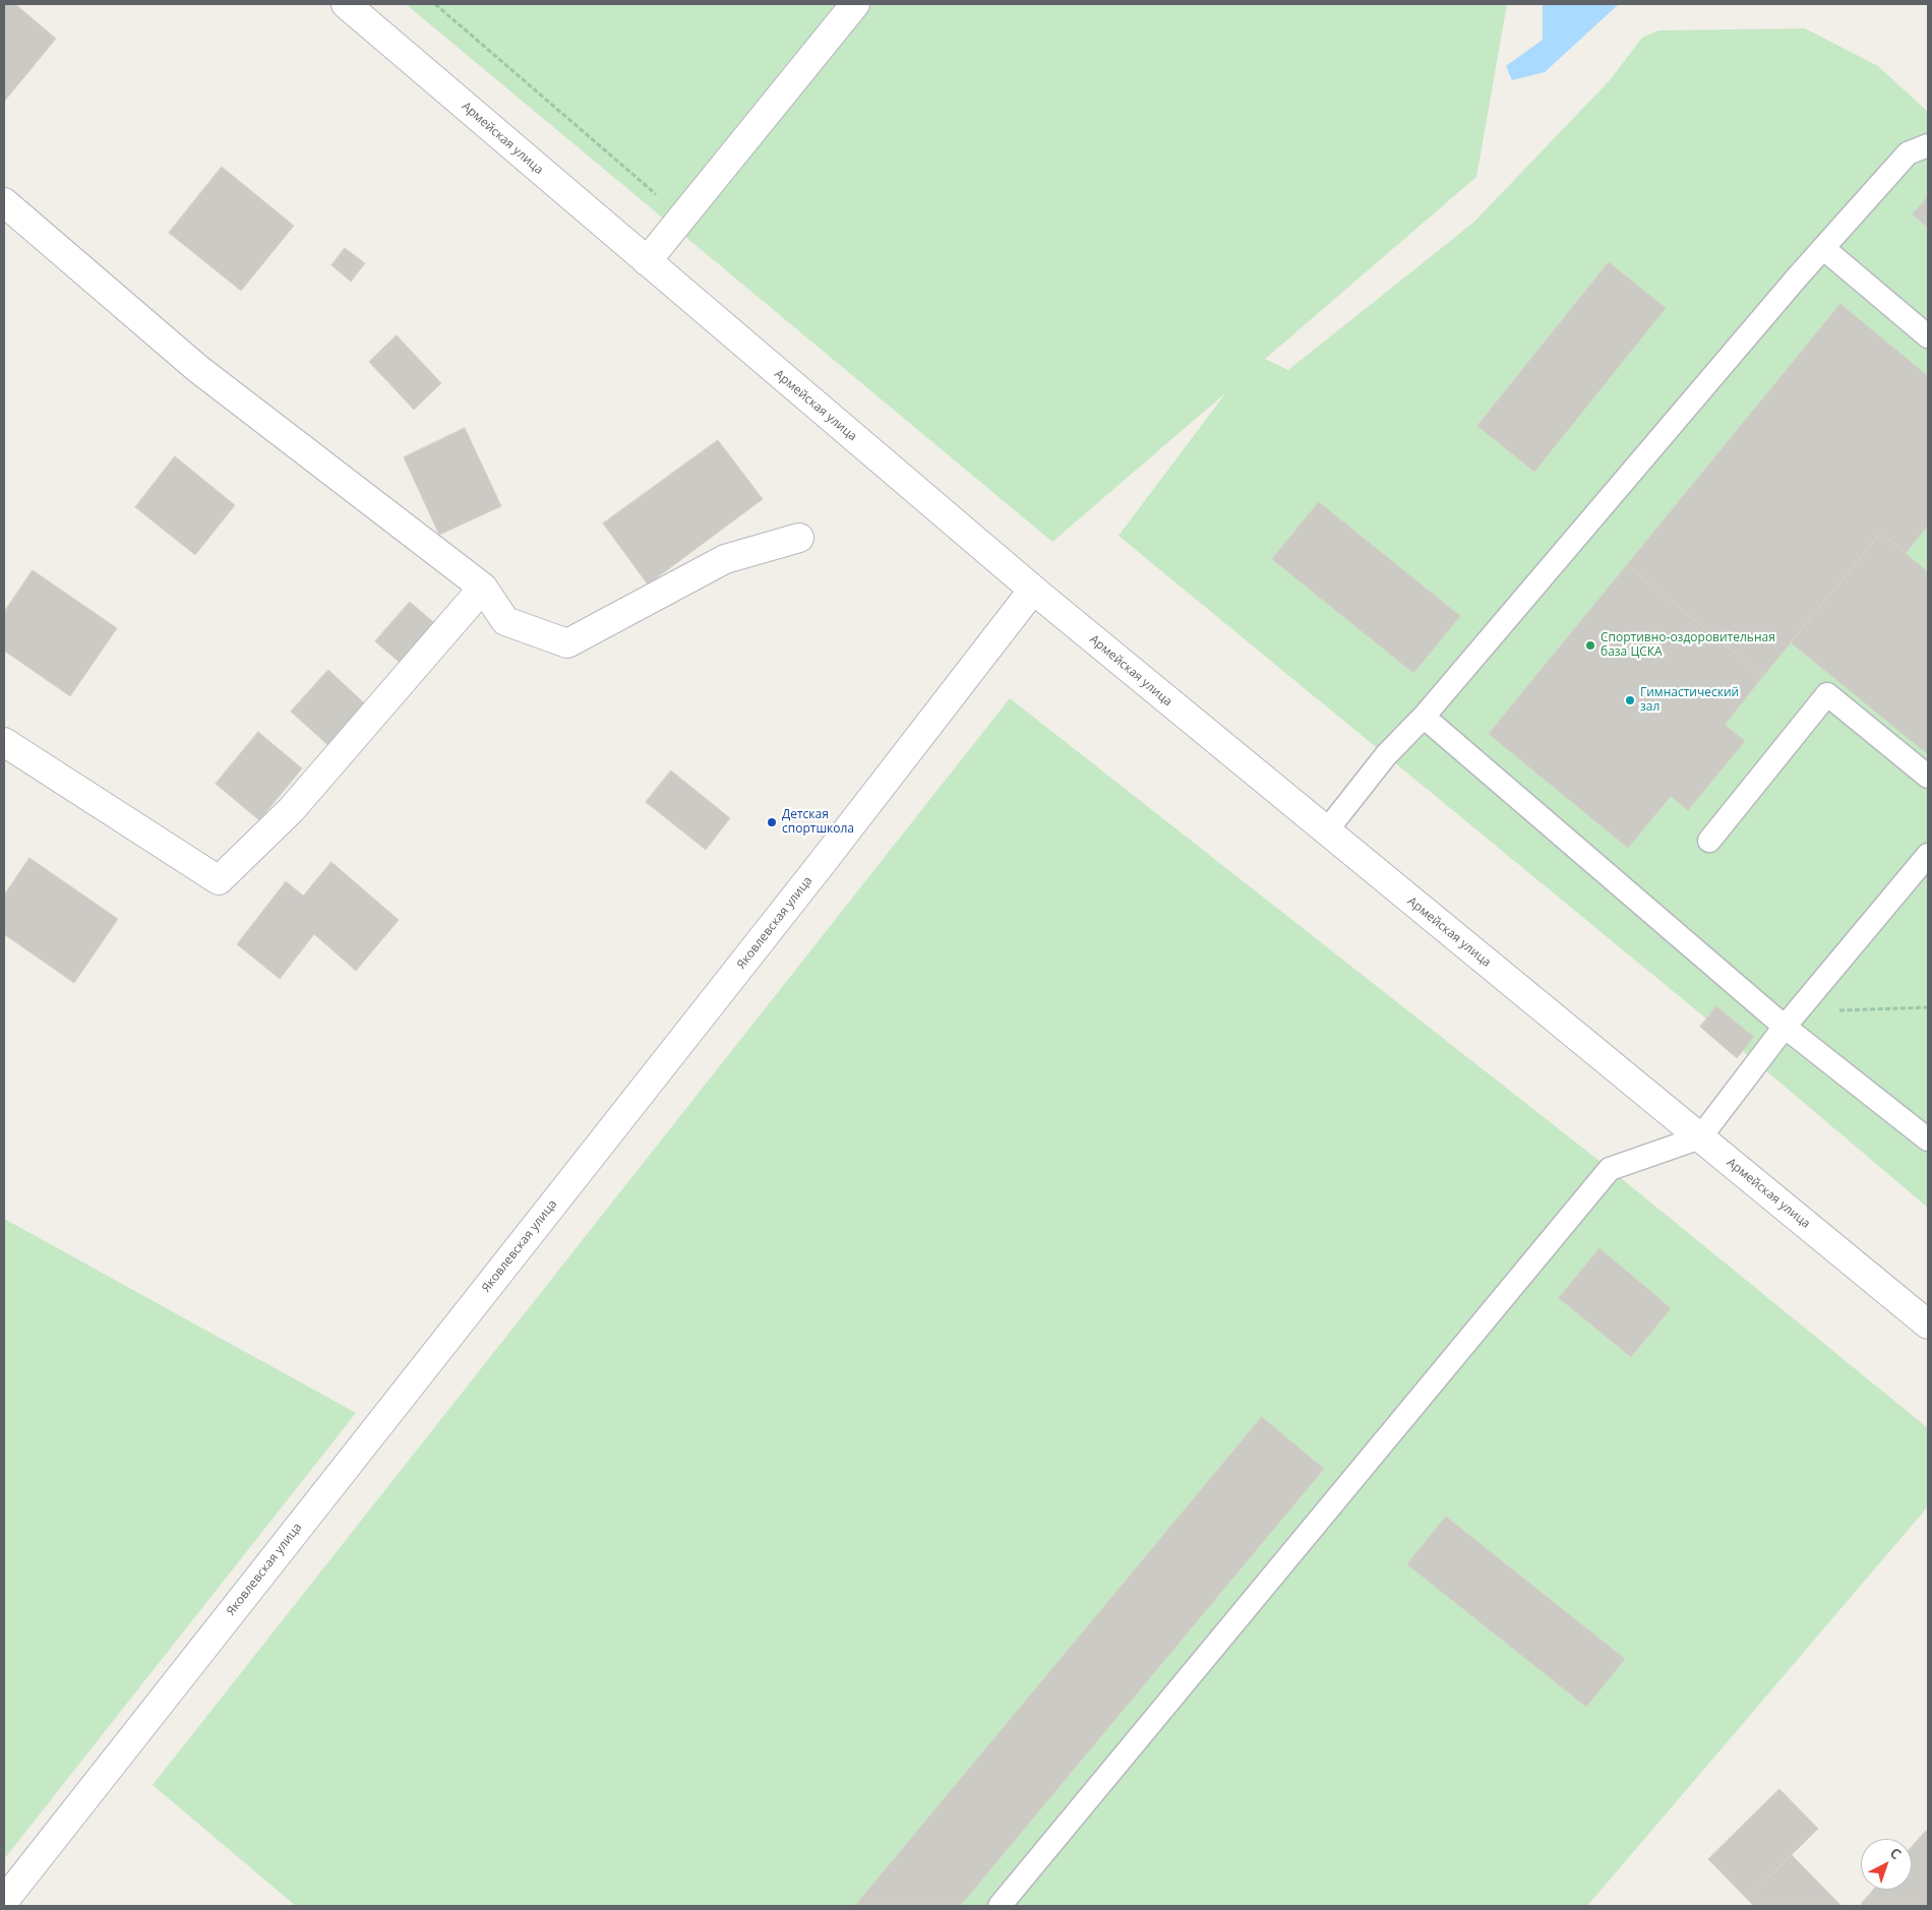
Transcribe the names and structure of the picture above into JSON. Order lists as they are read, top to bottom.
{
  "streets": {
    "street": ["Армейская улица", "Яковлевская улица"]
  },
  "crossings": [
    ["Армейская улица", "Яковлевская улица"]
  ],
  "places": ["Спортивно-оздоровительная база ЦСКА", "Гимнастический зал", "Детская спортшкола"],
  "north": "top right"
}
